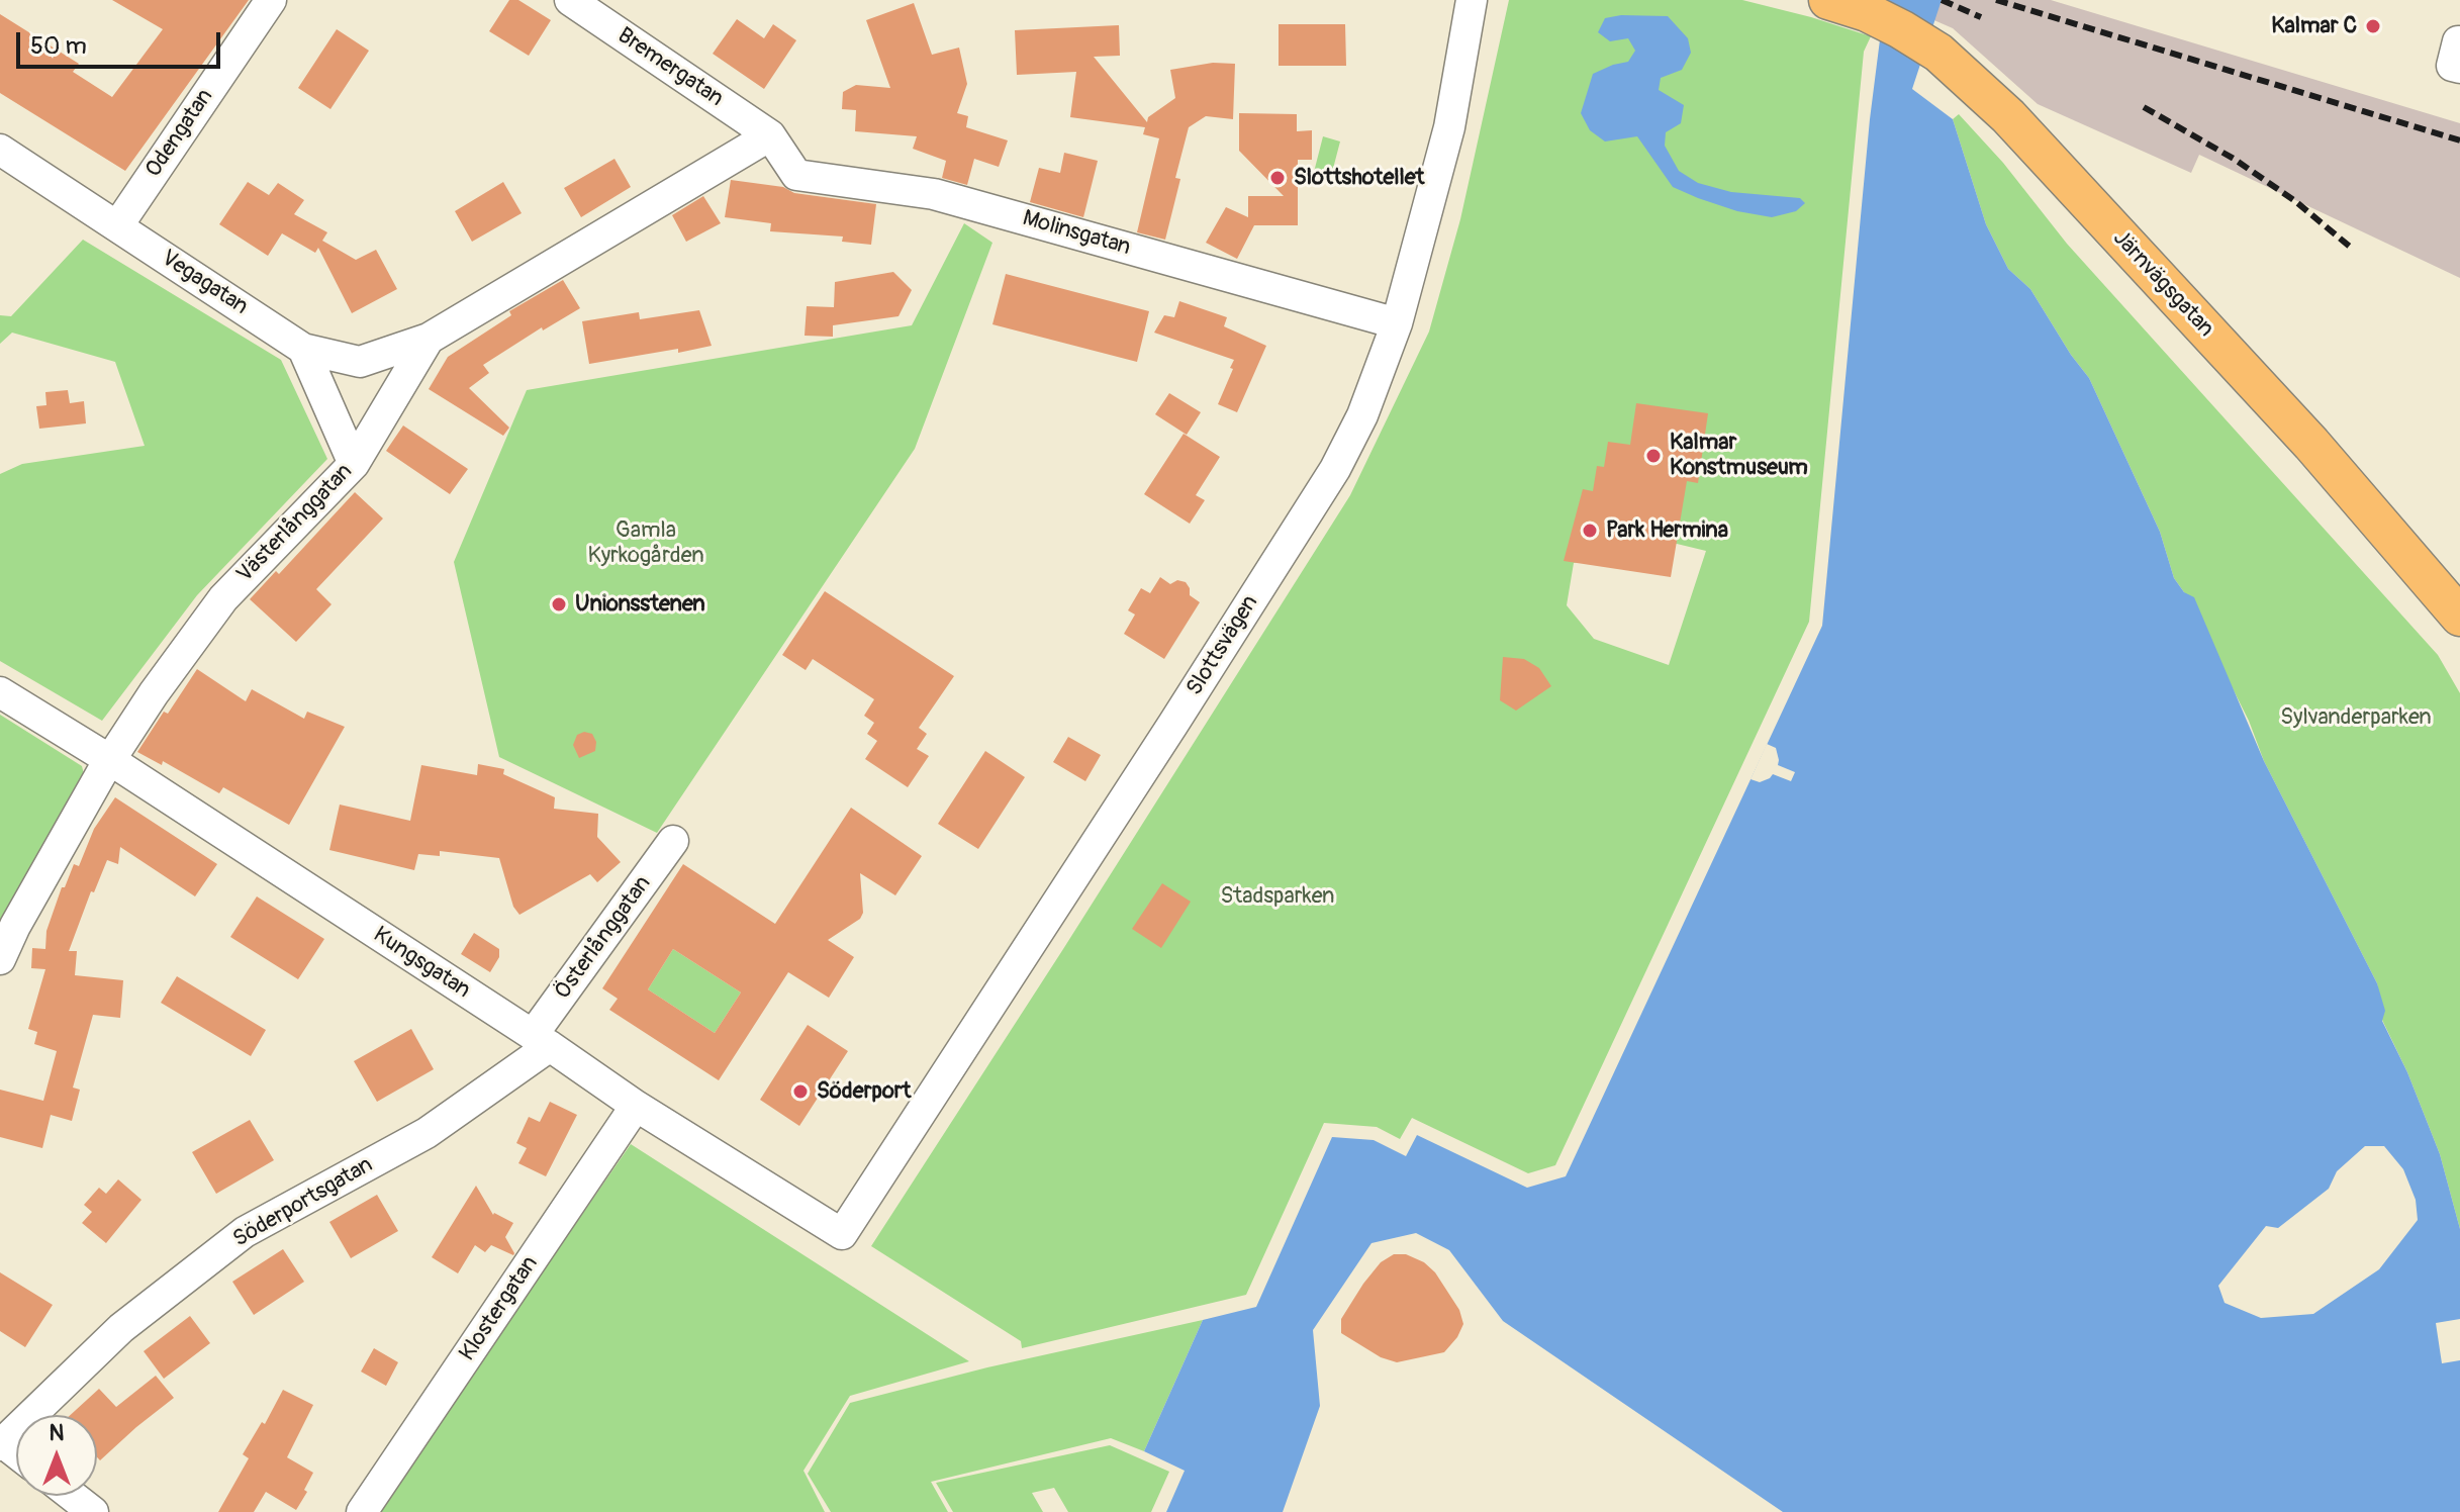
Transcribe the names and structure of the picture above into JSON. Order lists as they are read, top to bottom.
{
  "streets": {
    "main road": ["Järnvägsgatan"],
    "street": [
      "Bremergatan",
      "Odengatan",
      "Molinsgatan",
      "Vegagatan",
      "Västerlånggatan",
      "Slottsvägen",
      "Österlånggatan",
      "Kungsgatan",
      "Söderportsgatan",
      "Klostergatan"
    ]
  },
  "crossings": [
    ["Bremergatan", "Molinsgatan"],
    ["Bremergatan", "Västerlånggatan"],
    ["Odengatan", "Vegagatan"],
    ["Molinsgatan", "Västerlånggatan"],
    ["Molinsgatan", "Slottsvägen"],
    ["Västerlånggatan", "Kungsgatan"],
    ["Slottsvägen", "Kungsgatan"],
    ["Österlånggatan", "Kungsgatan"],
    ["Österlånggatan", "Söderportsgatan"],
    ["Kungsgatan", "Söderportsgatan"],
    ["Kungsgatan", "Klostergatan"]
  ],
  "parks": ["Gamla Kyrkogården", "Sylvanderparken", "Stadsparken"],
  "places": [
    "Kalmar C",
    "Slottshotellet",
    "Kalmar Konstmuseum",
    "Park Hermina",
    "Unionsstenen",
    "Söderport"
  ],
  "scale_bar": "50 m",
  "north": "top"
}
